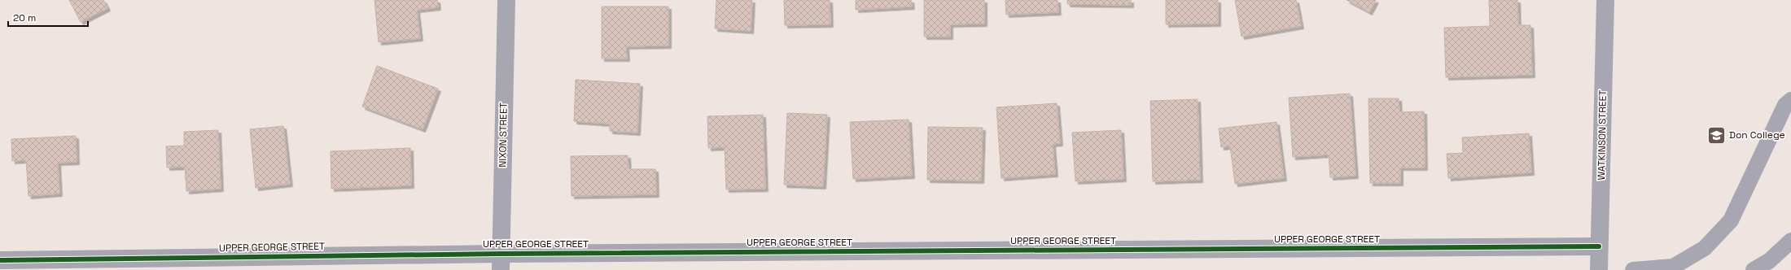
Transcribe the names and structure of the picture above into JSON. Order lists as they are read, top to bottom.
{
  "streets": {
    "street": ["NIXON STREET", "WATKINSON STREET", "UPPER GEORGE STREET"]
  },
  "crossings": [
    ["NIXON STREET", "UPPER GEORGE STREET"],
    ["WATKINSON STREET", "UPPER GEORGE STREET"]
  ],
  "places": {
    "school or university": ["Don College"]
  },
  "scale_bar": "20 m"
}
